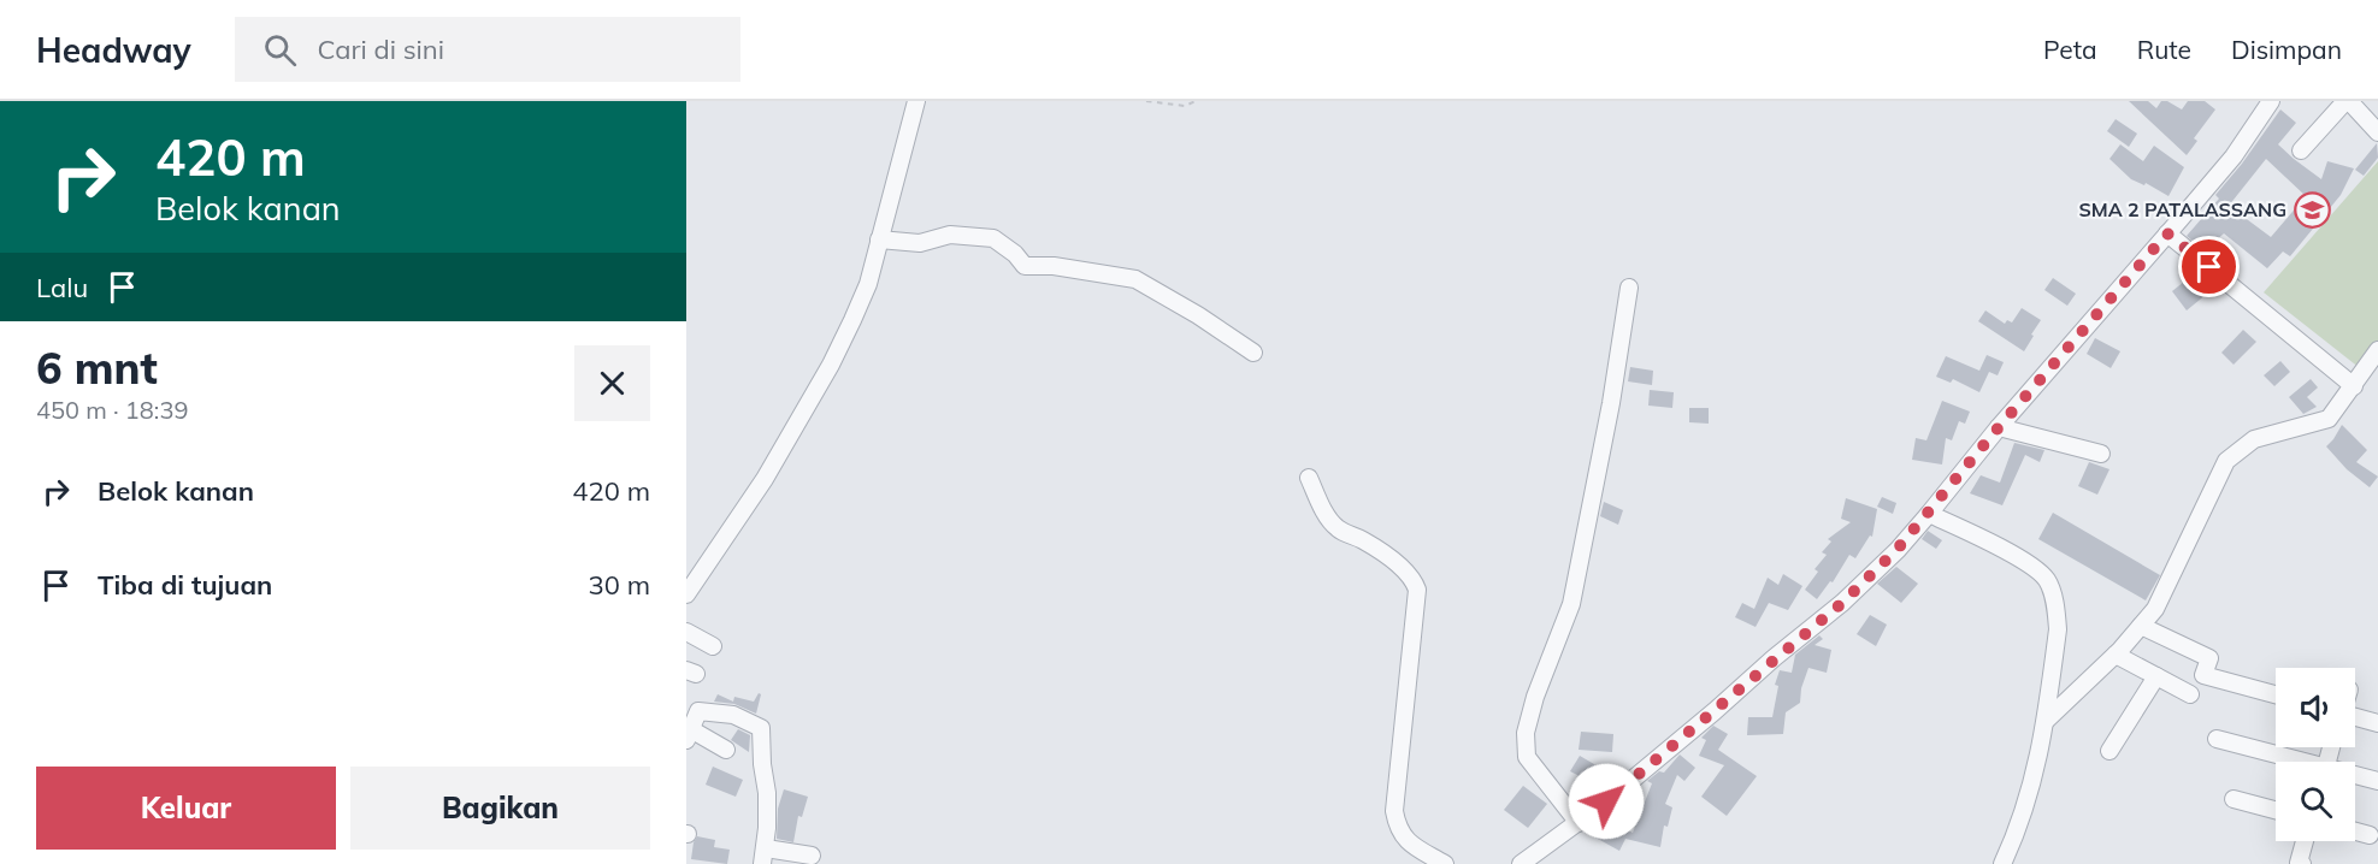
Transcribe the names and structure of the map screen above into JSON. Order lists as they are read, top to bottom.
{
  "places": {
    "school or university": ["SMA 2 PATALASSANG"]
  },
  "page": {
    "header": "Headway",
    "search": "Cari di sini",
    "nav": ["Peta", "Rute", "Disimpan"],
    "turn": ["420 m", "Belok kanan"],
    "then": "Lalu",
    "heading": ["6 mnt", "450 m · 18:39"],
    "list": [
      {
        "name": "Belok kanan",
        "value": "420 m"
      },
      {
        "name": "Tiba di tujuan",
        "value": "30 m"
      }
    ],
    "buttons": ["Keluar", "Bagikan"]
  }
}
